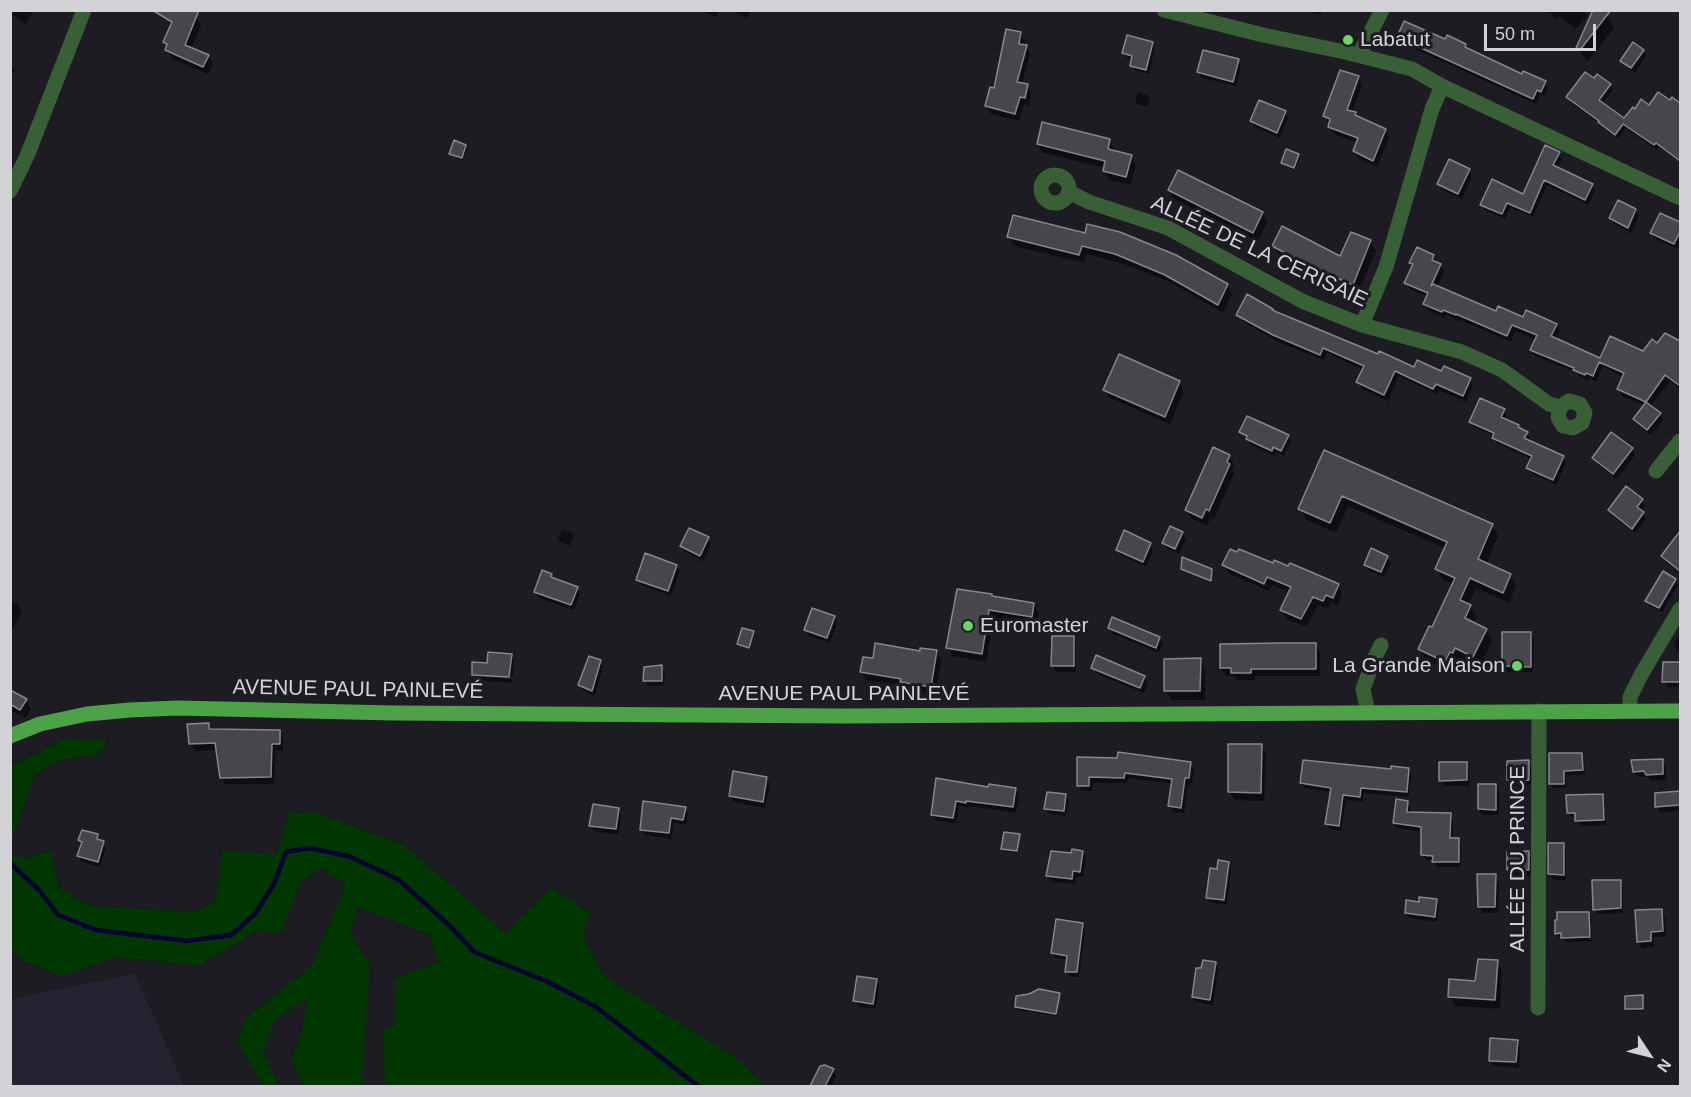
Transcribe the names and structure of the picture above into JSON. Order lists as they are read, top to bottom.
{
  "streets": {
    "main road": ["AVENUE PAUL PAINLEVÉ"],
    "street": ["ALLÉE DE LA CERISAIE", "ALLÉE DU PRINCE"]
  },
  "crossings": [
    ["AVENUE PAUL PAINLEVÉ", "ALLÉE DU PRINCE"]
  ],
  "places": ["Labatut", "Euromaster", "La Grande Maison"],
  "scale_bar": "50 m",
  "north": "bottom right"
}
